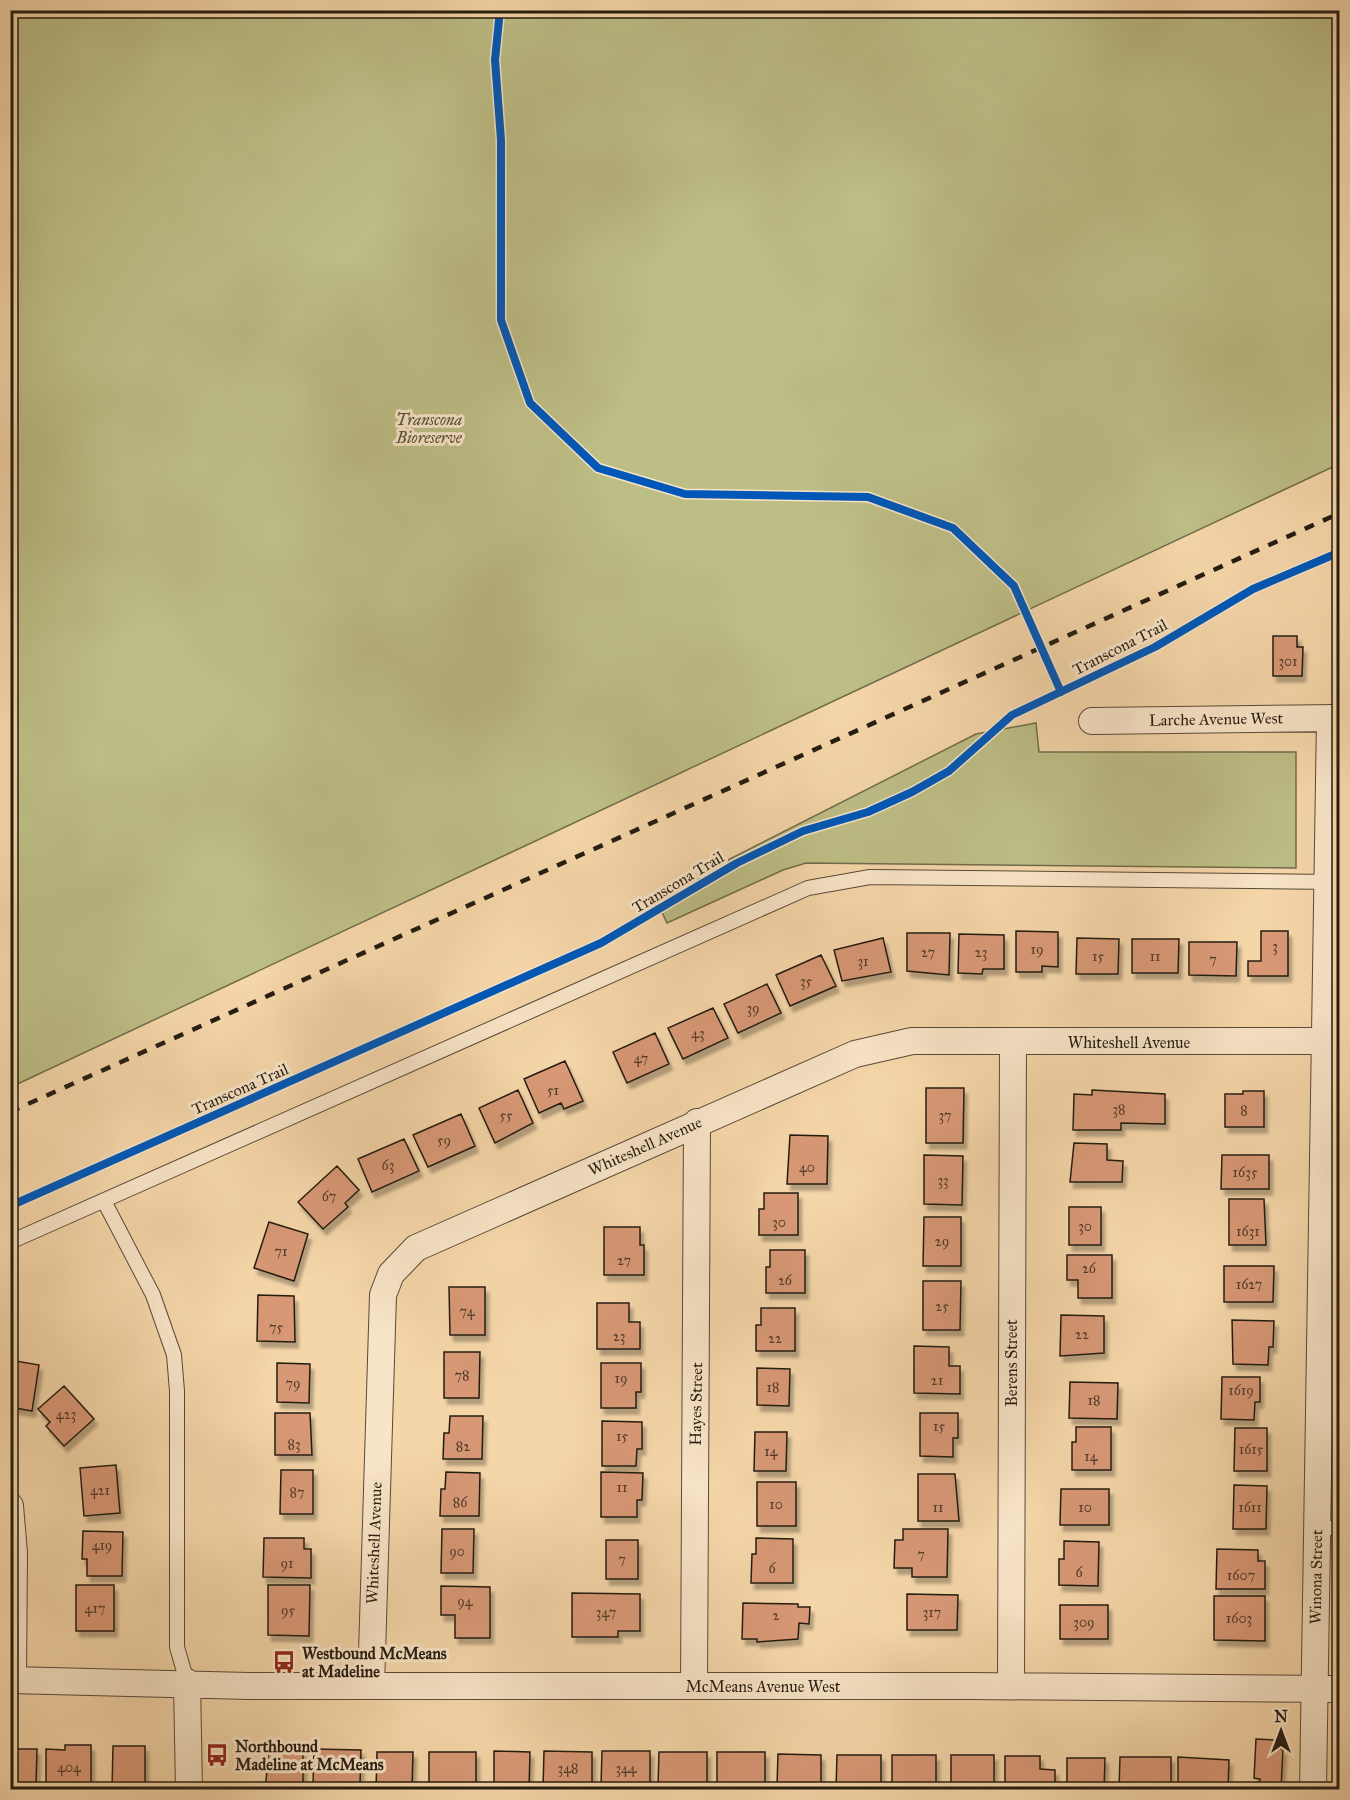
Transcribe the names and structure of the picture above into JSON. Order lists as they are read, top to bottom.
{
  "streets": {
    "street": [
      "Larche Avenue West",
      "Whiteshell Avenue",
      "Berens Street",
      "Hayes Street",
      "Winona Street",
      "McMeans Avenue West"
    ],
    "cycle path": ["Transcona Trail"]
  },
  "crossings": [
    ["Larche Avenue West", "Winona Street"],
    ["Whiteshell Avenue", "Berens Street"],
    ["Whiteshell Avenue", "Hayes Street"],
    ["Whiteshell Avenue", "Winona Street"],
    ["Whiteshell Avenue", "McMeans Avenue West"],
    ["Berens Street", "McMeans Avenue West"],
    ["Hayes Street", "McMeans Avenue West"],
    ["Winona Street", "McMeans Avenue West"]
  ],
  "parks": ["Transcona Bioreserve"],
  "places": {
    "bus stop": ["Westbound McMeans at Madeline", "Northbound Madeline at McMeans"]
  },
  "house_numbers": [
    "301",
    "3",
    "19",
    "27",
    "23",
    "15",
    "11",
    "7",
    "31",
    "35",
    "39",
    "43",
    "47",
    "51",
    "38",
    "8",
    "55",
    "37",
    "59",
    "63",
    "40",
    "1635",
    "33",
    "67",
    "30",
    "30",
    "1631",
    "29",
    "71",
    "27",
    "26",
    "26",
    "1627",
    "25",
    "74",
    "75",
    "22",
    "23",
    "22",
    "78",
    "19",
    "21",
    "79",
    "18",
    "1619",
    "18",
    "423",
    "15",
    "15",
    "83",
    "82",
    "1615",
    "14",
    "14",
    "11",
    "421",
    "87",
    "86",
    "10",
    "11",
    "10",
    "1611",
    "419",
    "90",
    "7",
    "7",
    "91",
    "6",
    "6",
    "1607",
    "94",
    "417",
    "95",
    "347",
    "317",
    "2",
    "1603",
    "309",
    "404",
    "348",
    "344"
  ],
  "north": "top"
}
